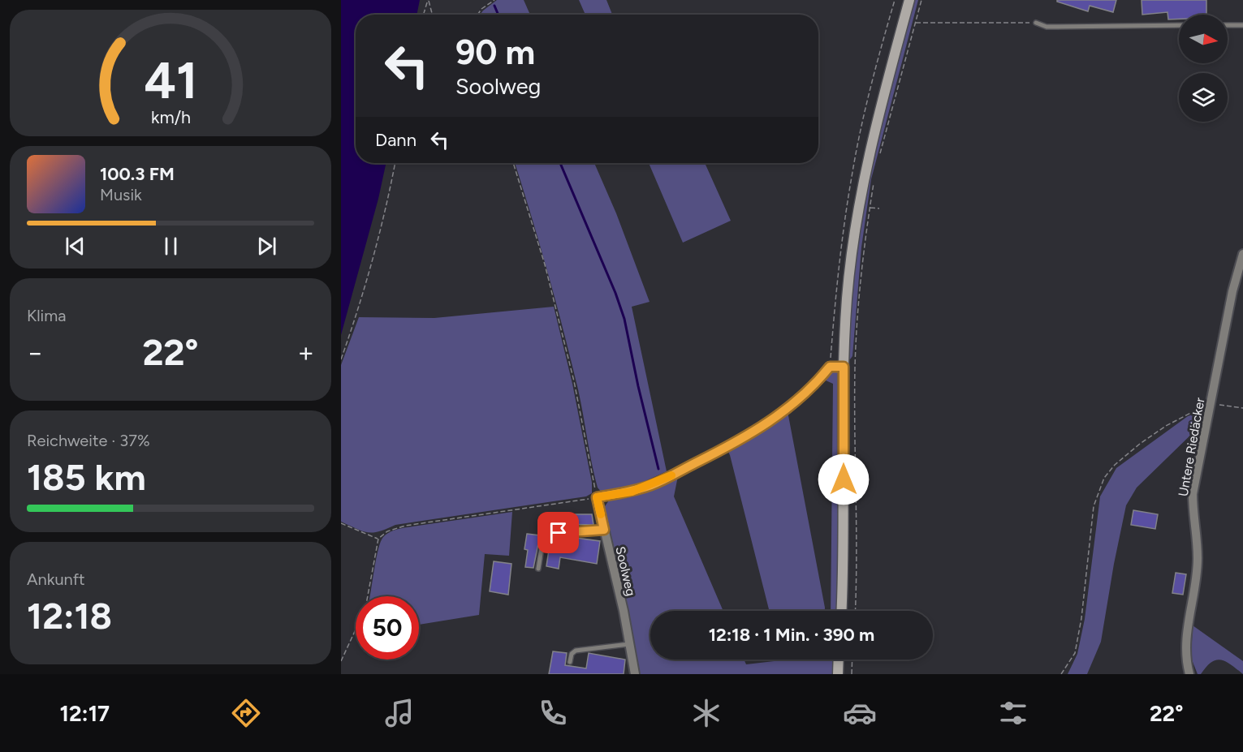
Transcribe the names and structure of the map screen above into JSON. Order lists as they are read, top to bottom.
{
  "streets": {
    "street": ["Untere Riedäcker", "Soolweg"]
  },
  "north": "right",
  "page": {
    "turn": ["90 m", "Soolweg"],
    "then": "Dann",
    "song": ["100.3 FM", "Musik"],
    "tile": [
      "Klima",
      ["Reichweite · 37%", "185 km"],
      ["Ankunft", "12:18"]
    ],
    "heat": ["−", "22°", "+"],
    "limit": "50",
    "trip": "12:18 · 1 Min. · 390 m",
    "tabs": ["12:17", "22°"],
    "gauge": ["41", "km/h"]
  }
}
